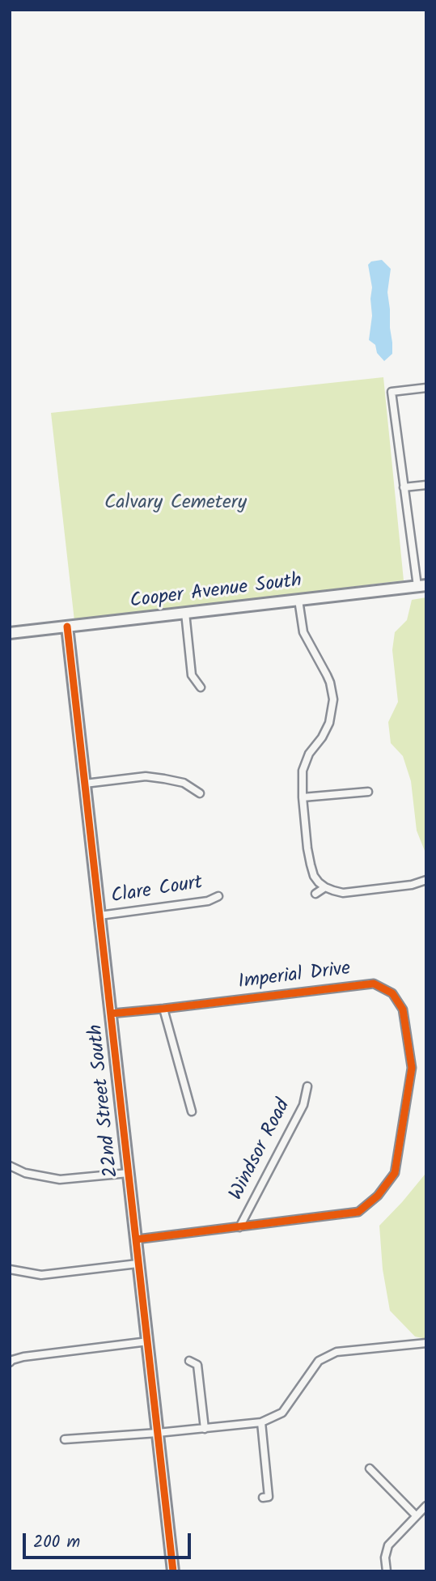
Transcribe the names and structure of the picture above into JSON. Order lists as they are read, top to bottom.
{
  "streets": {
    "street": [
      "Cooper Avenue South",
      "Clare Court",
      "Imperial Drive",
      "22nd Street South",
      "Windsor Road"
    ]
  },
  "crossings": [
    ["Cooper Avenue South", "22nd Street South"],
    ["Clare Court", "22nd Street South"],
    ["Imperial Drive", "22nd Street South"],
    ["Imperial Drive", "Windsor Road"]
  ],
  "parks": ["Calvary Cemetery"],
  "scale_bar": "200 m"
}
